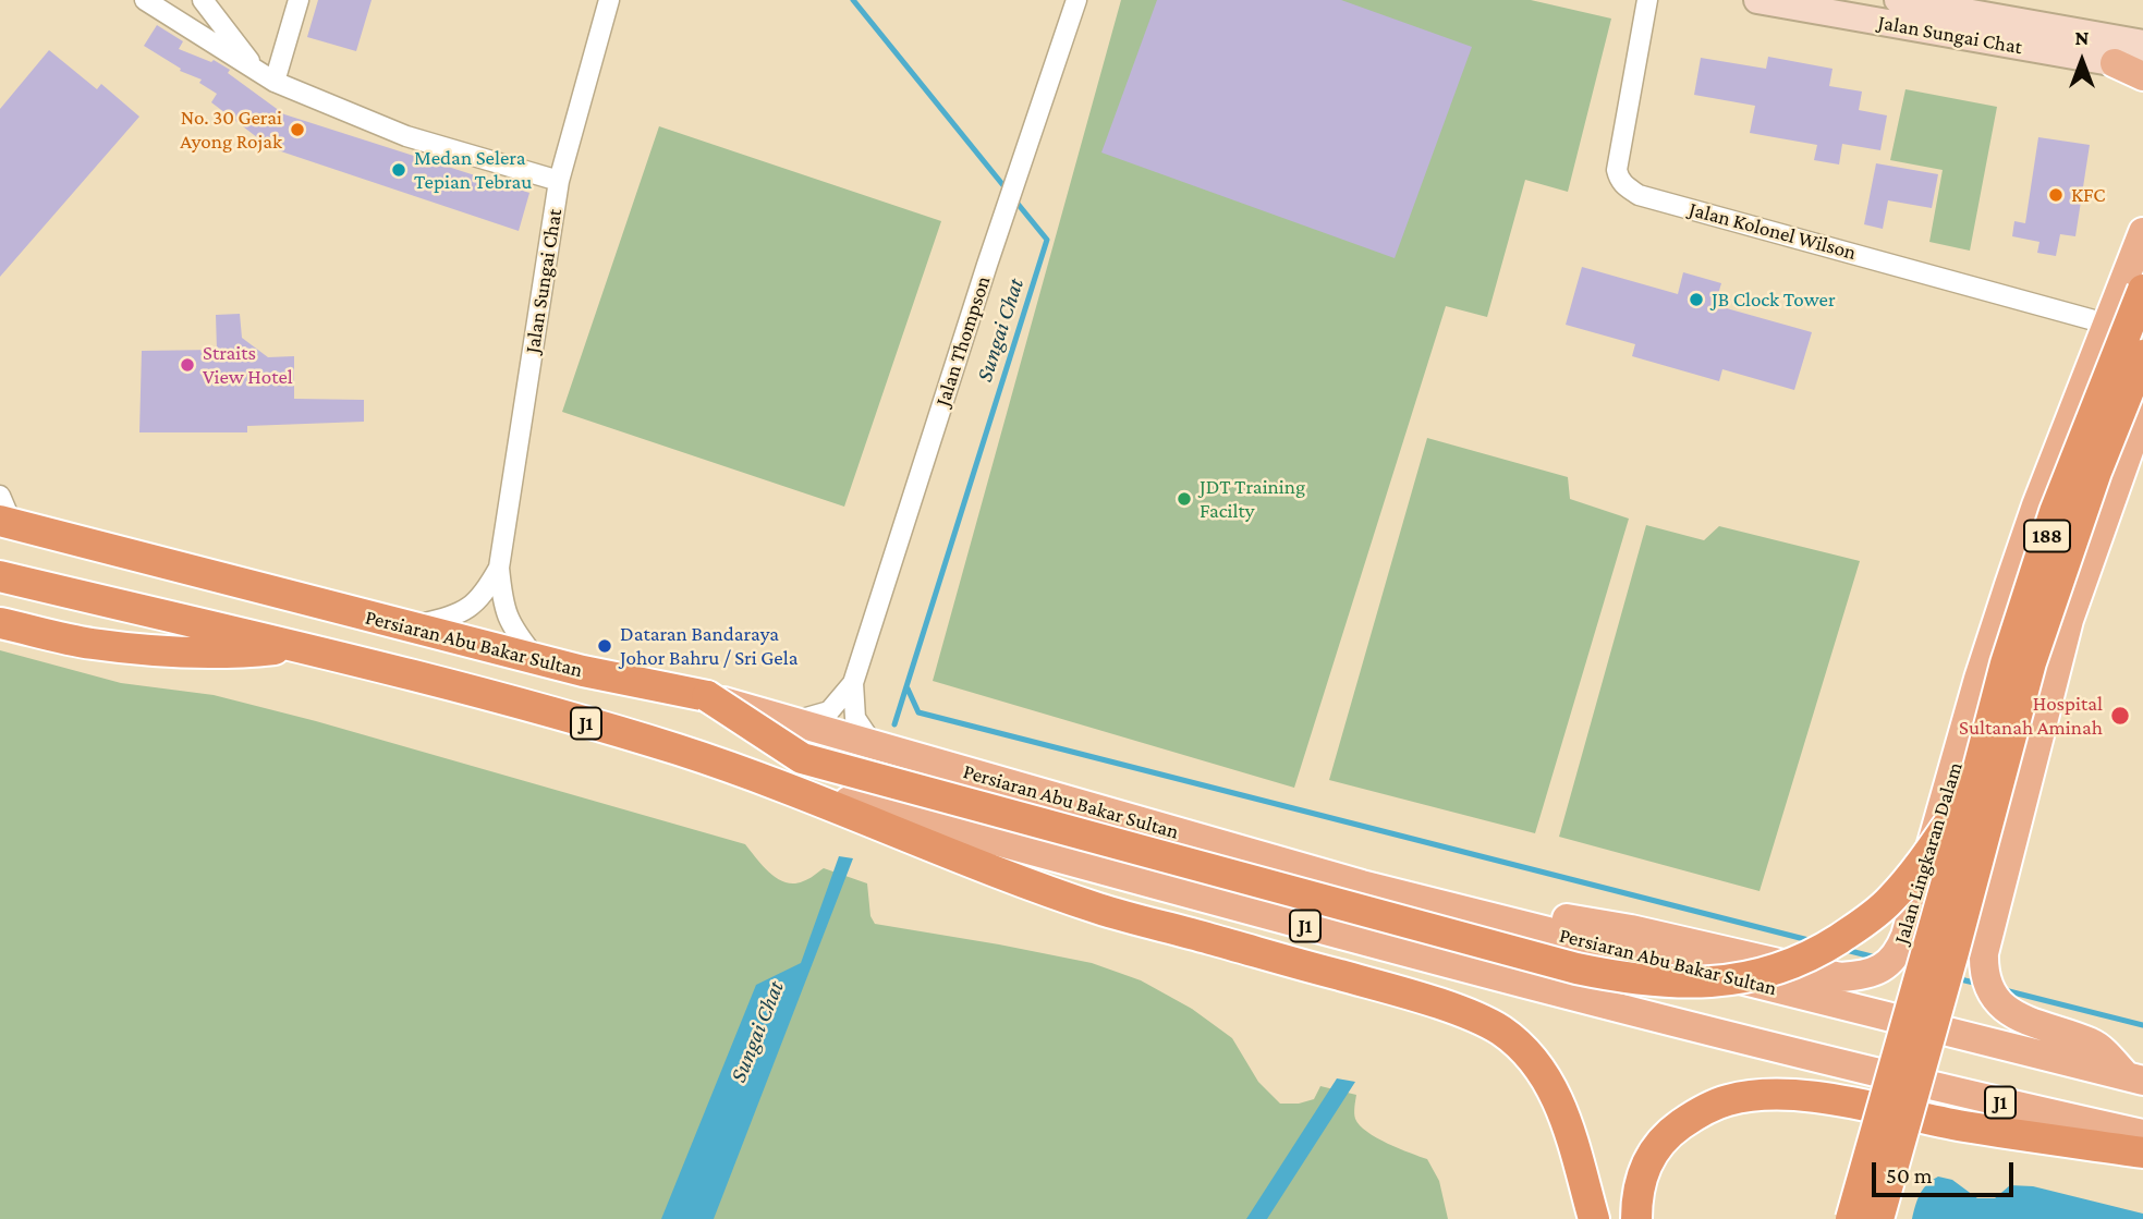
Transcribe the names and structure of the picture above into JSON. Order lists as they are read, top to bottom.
{
  "streets": {
    "highway": [
      "188",
      "Persiaran Abu Bakar Sultan",
      "J1",
      "Jalan Lingkaran Dalam"
    ],
    "main road": ["Jalan Sungai Chat"],
    "street": ["Jalan Kolonel Wilson", "Jalan Thompson"]
  },
  "crossings": [
    ["Jalan Sungai Chat", "Persiaran Abu Bakar Sultan"],
    ["Jalan Kolonel Wilson", "Jalan Lingkaran Dalam"],
    ["Jalan Thompson", "Persiaran Abu Bakar Sultan"],
    ["188", "Jalan Lingkaran Dalam"],
    ["Persiaran Abu Bakar Sultan", "Jalan Lingkaran Dalam"]
  ],
  "water": ["Sungai Chat"],
  "places": [
    "No. 30 Gerai Ayong Rojak",
    "Medan Selera Tepian Tebrau",
    "KFC",
    "JB Clock Tower",
    "Straits View Hotel",
    "JDT Training Facilty",
    "Dataran Bandaraya Johor Bahru / Sri Gela",
    "Hospital Sultanah Aminah"
  ],
  "scale_bar": "50 m",
  "north": "top"
}
